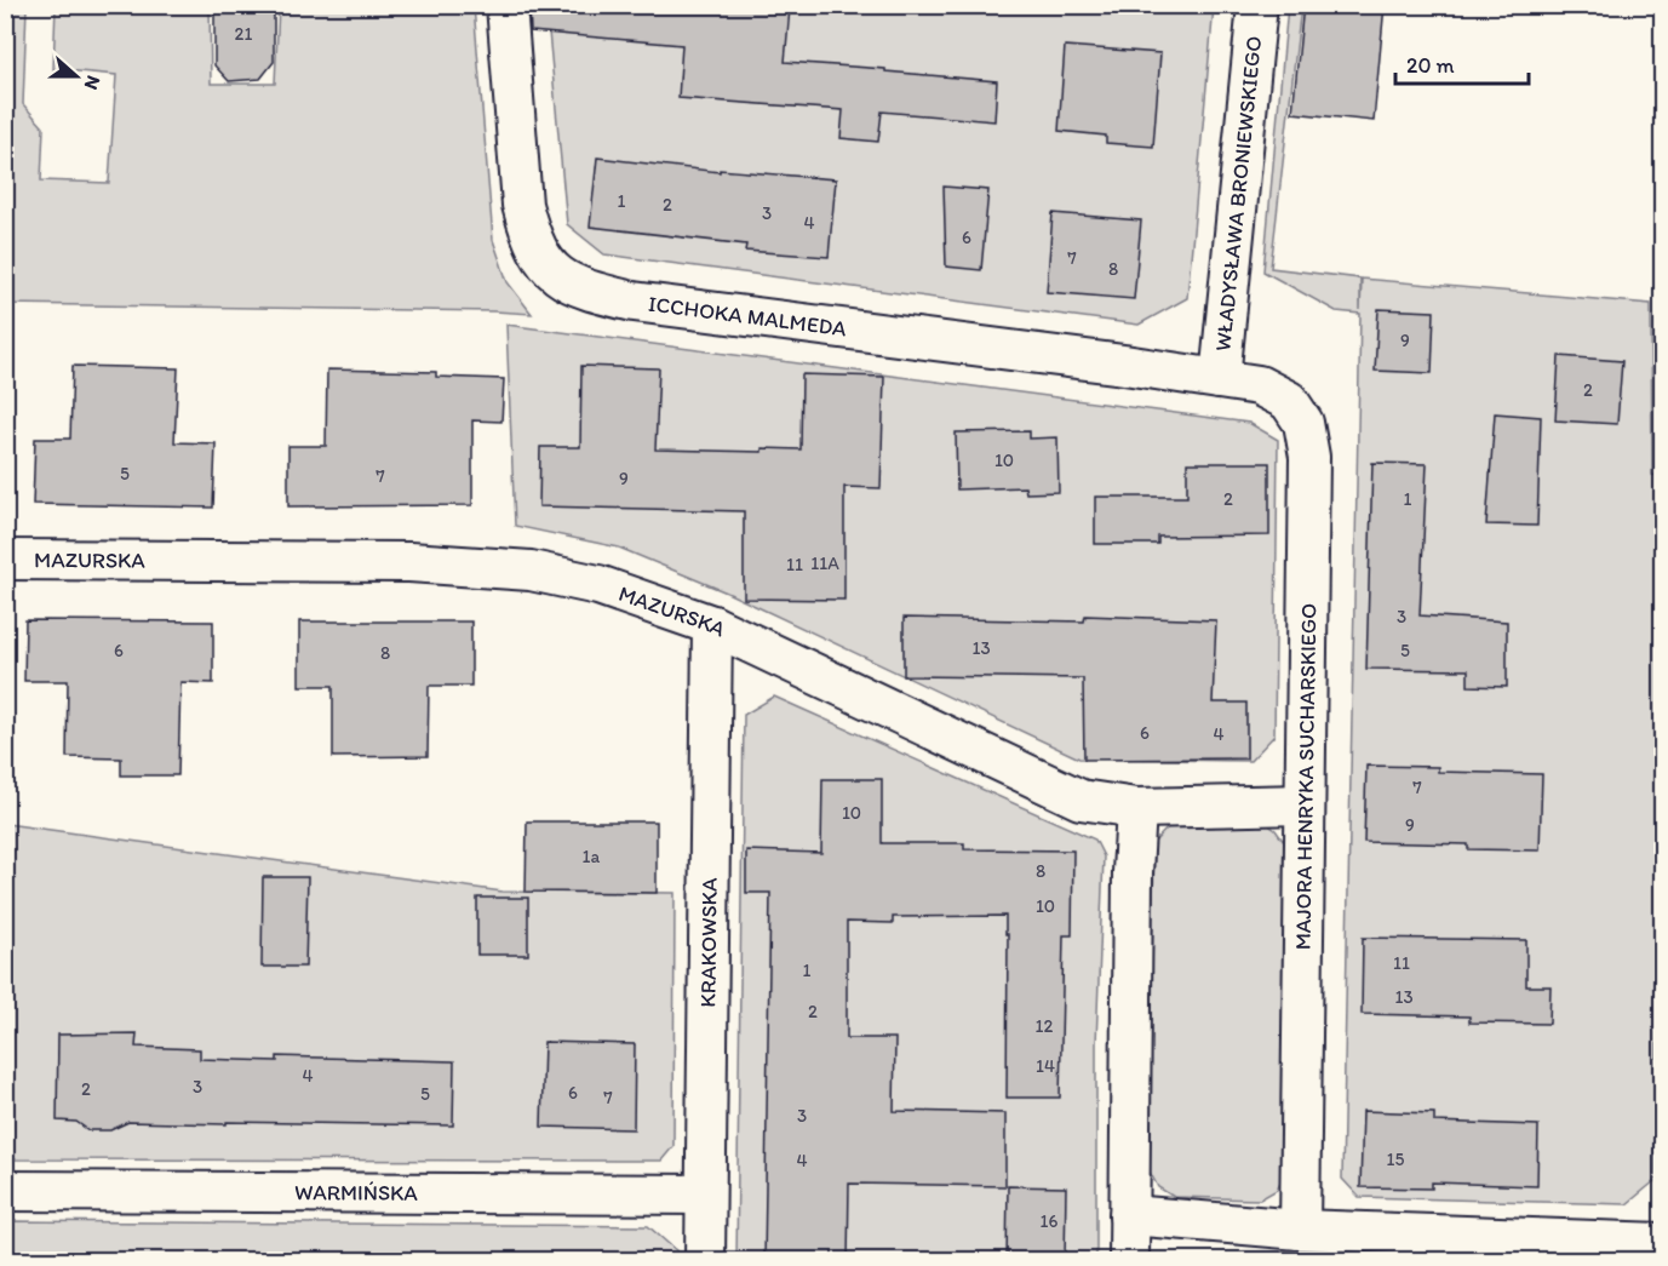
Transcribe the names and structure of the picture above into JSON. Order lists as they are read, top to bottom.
{
  "streets": {
    "street": [
      "WŁADYSŁAWA BRONIEWSKIEGO",
      "ICCHOKA MALMEDA",
      "MAZURSKA",
      "MAJORA HENRYKA SUCHARSKIEGO",
      "KRAKOWSKA",
      "WARMIŃSKA"
    ]
  },
  "crossings": [
    ["WŁADYSŁAWA BRONIEWSKIEGO", "ICCHOKA MALMEDA"],
    ["WŁADYSŁAWA BRONIEWSKIEGO", "MAJORA HENRYKA SUCHARSKIEGO"],
    ["ICCHOKA MALMEDA", "MAJORA HENRYKA SUCHARSKIEGO"],
    ["MAZURSKA", "MAJORA HENRYKA SUCHARSKIEGO"],
    ["MAZURSKA", "KRAKOWSKA"],
    ["KRAKOWSKA", "WARMIŃSKA"]
  ],
  "house_numbers": [
    "21",
    "1",
    "2",
    "3",
    "4",
    "6",
    "7",
    "8",
    "9",
    "2",
    "10",
    "5",
    "7",
    "9",
    "2",
    "1",
    "11A",
    "11",
    "3",
    "13",
    "6",
    "5",
    "8",
    "6",
    "4",
    "7",
    "10",
    "9",
    "1a",
    "8",
    "10",
    "11",
    "1",
    "13",
    "2",
    "12",
    "14",
    "4",
    "3",
    "2",
    "6",
    "5",
    "7",
    "3",
    "15",
    "4",
    "16"
  ],
  "scale_bar": "20 m",
  "north": "right"
}
